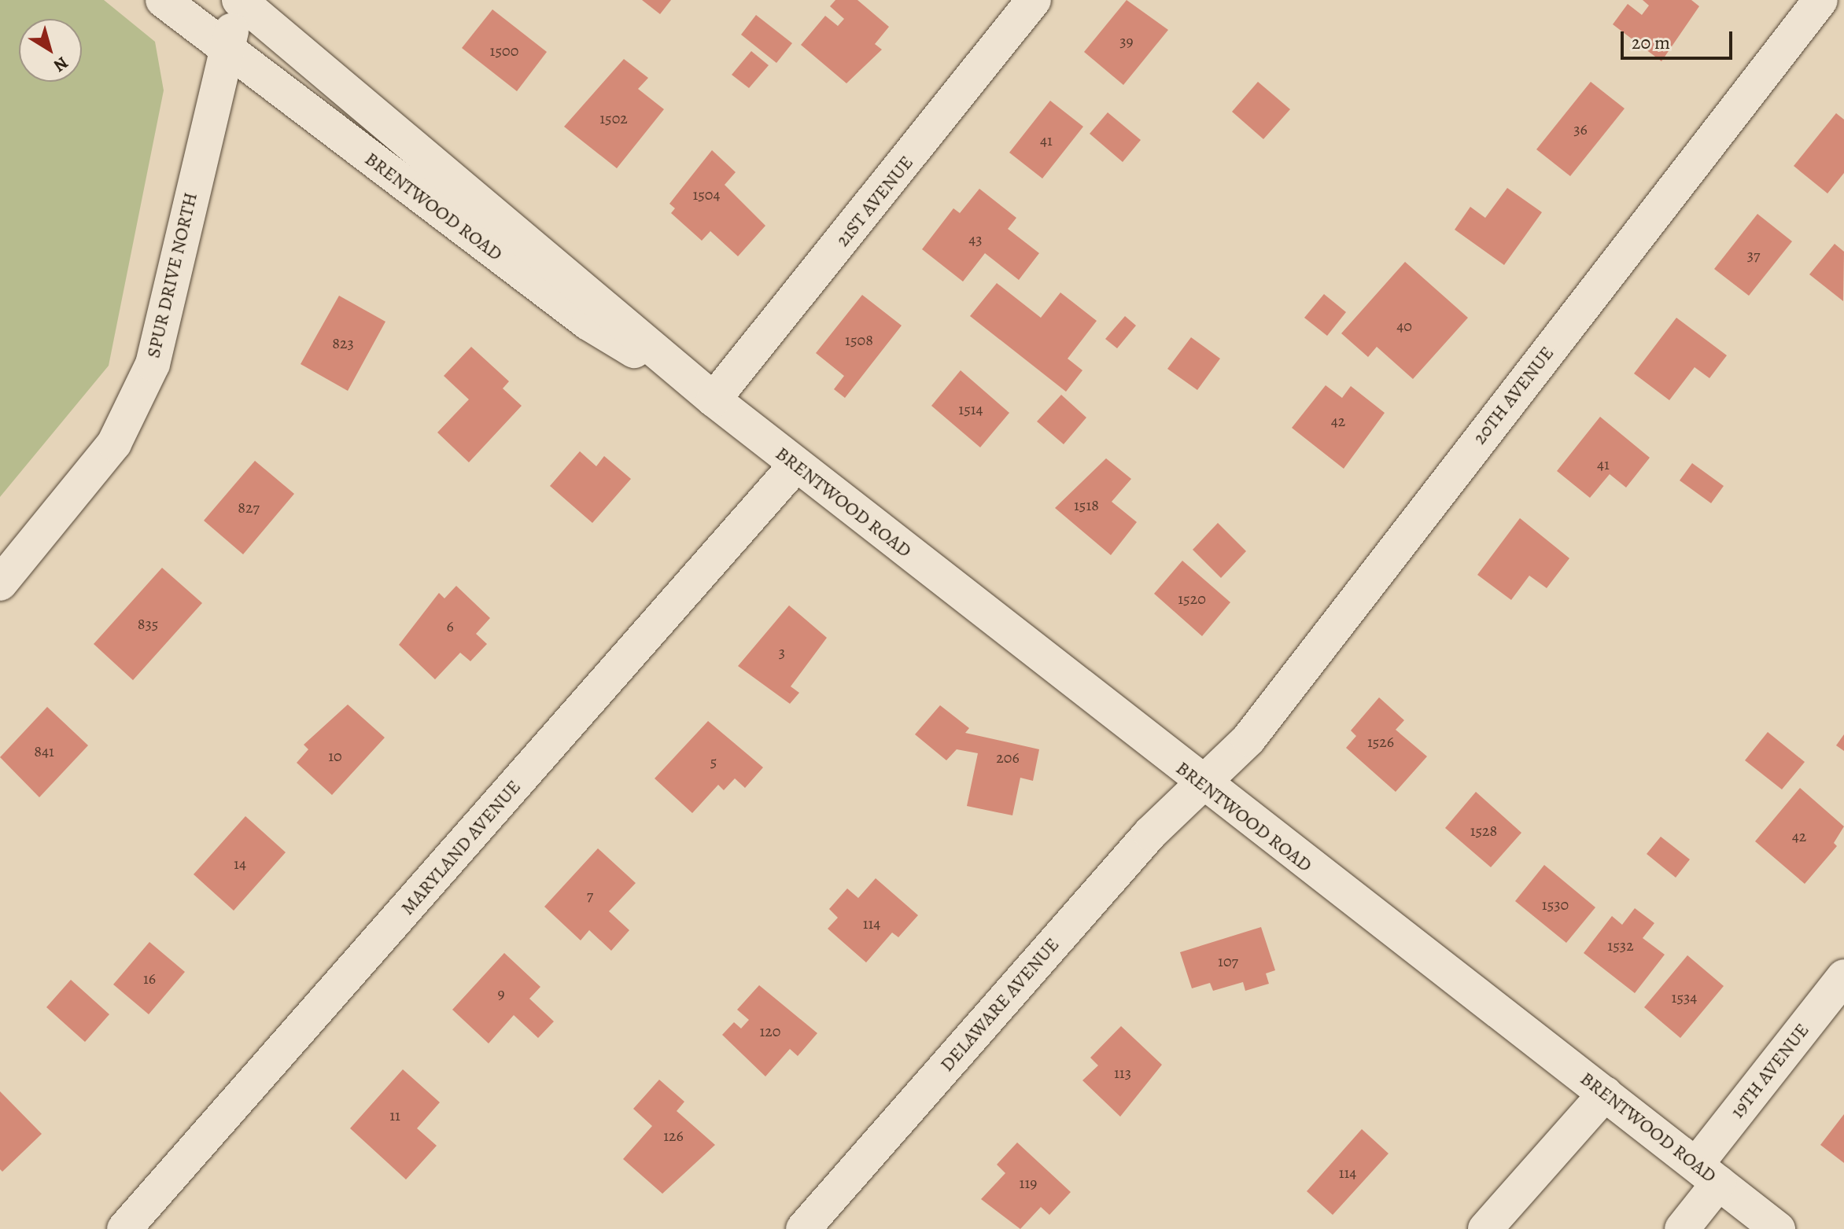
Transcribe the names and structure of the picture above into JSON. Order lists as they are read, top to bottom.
{
  "streets": {
    "street": [
      "21ST AVENUE",
      "BRENTWOOD ROAD",
      "SPUR DRIVE NORTH",
      "20TH AVENUE",
      "MARYLAND AVENUE",
      "DELAWARE AVENUE",
      "19TH AVENUE"
    ]
  },
  "crossings": [
    ["21ST AVENUE", "BRENTWOOD ROAD"],
    ["BRENTWOOD ROAD", "SPUR DRIVE NORTH"],
    ["BRENTWOOD ROAD", "20TH AVENUE"],
    ["BRENTWOOD ROAD", "MARYLAND AVENUE"],
    ["BRENTWOOD ROAD", "DELAWARE AVENUE"],
    ["BRENTWOOD ROAD", "19TH AVENUE"],
    ["20TH AVENUE", "DELAWARE AVENUE"]
  ],
  "house_numbers": [
    "39",
    "1500",
    "1502",
    "36",
    "41",
    "1504",
    "43",
    "37",
    "40",
    "1508",
    "823",
    "1514",
    "42",
    "41",
    "1518",
    "827",
    "1520",
    "835",
    "6",
    "3",
    "1526",
    "841",
    "10",
    "206",
    "5",
    "1528",
    "42",
    "14",
    "7",
    "1530",
    "114",
    "1532",
    "107",
    "16",
    "9",
    "1534",
    "120",
    "113",
    "11",
    "126",
    "114",
    "119"
  ],
  "scale_bar": "20 m",
  "north": "bottom right"
}
